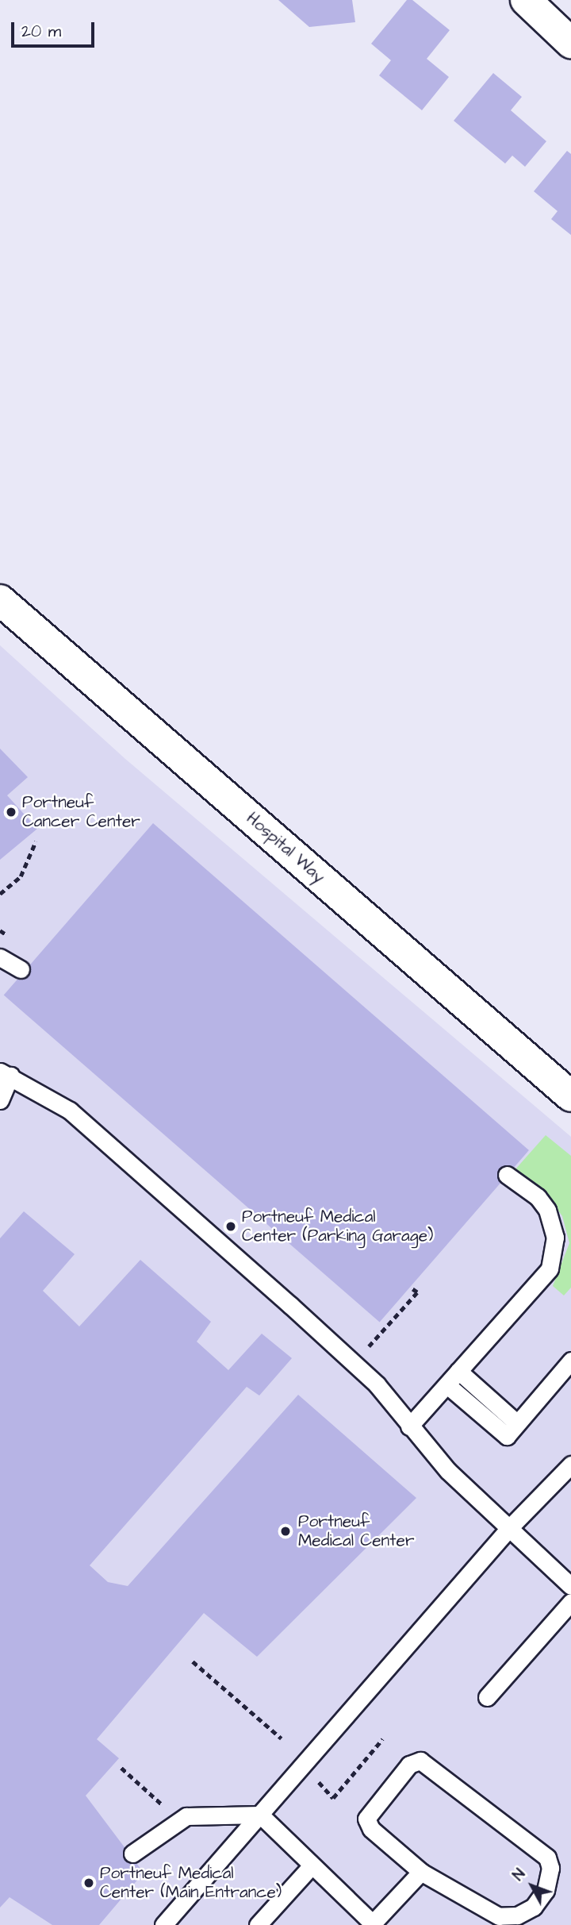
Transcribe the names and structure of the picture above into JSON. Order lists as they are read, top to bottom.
{
  "streets": {
    "street": ["Hospital Way"]
  },
  "places": [
    "Portneuf Cancer Center",
    "Portneuf Medical Center (Parking Garage)",
    "Portneuf Medical Center",
    "Portneuf Medical Center (Main Entrance)"
  ],
  "scale_bar": "20 m",
  "north": "top left"
}
